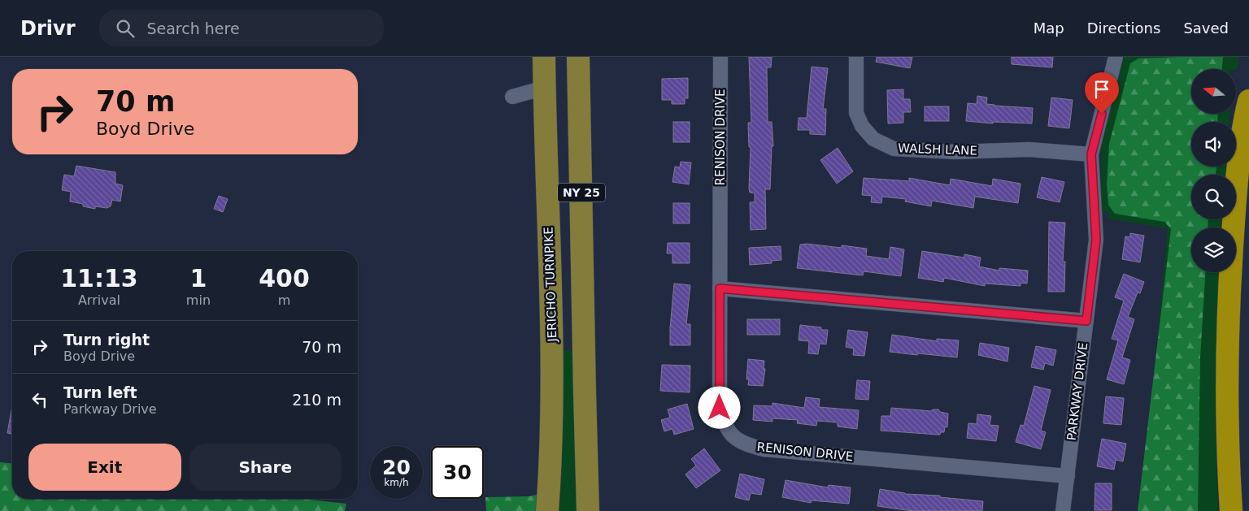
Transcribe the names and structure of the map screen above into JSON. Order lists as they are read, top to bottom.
{
  "streets": {
    "main road": ["NY 25", "JERICHO TURNPIKE"],
    "street": ["RENISON DRIVE", "WALSH LANE", "PARKWAY DRIVE"]
  },
  "crossings": [
    ["RENISON DRIVE", "PARKWAY DRIVE"],
    ["WALSH LANE", "PARKWAY DRIVE"]
  ],
  "north": "left",
  "page": {
    "header": "Drivr",
    "search": "Search here",
    "nav": ["Map", "Directions", "Saved"],
    "turn": ["70 m", "Boyd Drive"],
    "eta": [
      "11:13",
      "Arrival",
      "1",
      "min",
      "400",
      "m"
    ],
    "list": [
      {
        "name": "Turn right",
        "note": "Boyd Drive",
        "value": "70 m"
      },
      {
        "name": "Turn left",
        "note": "Parkway Drive",
        "value": "210 m"
      }
    ],
    "buttons": ["Exit", "Share"],
    "speed": "20 km/h",
    "limit": "30"
  }
}
